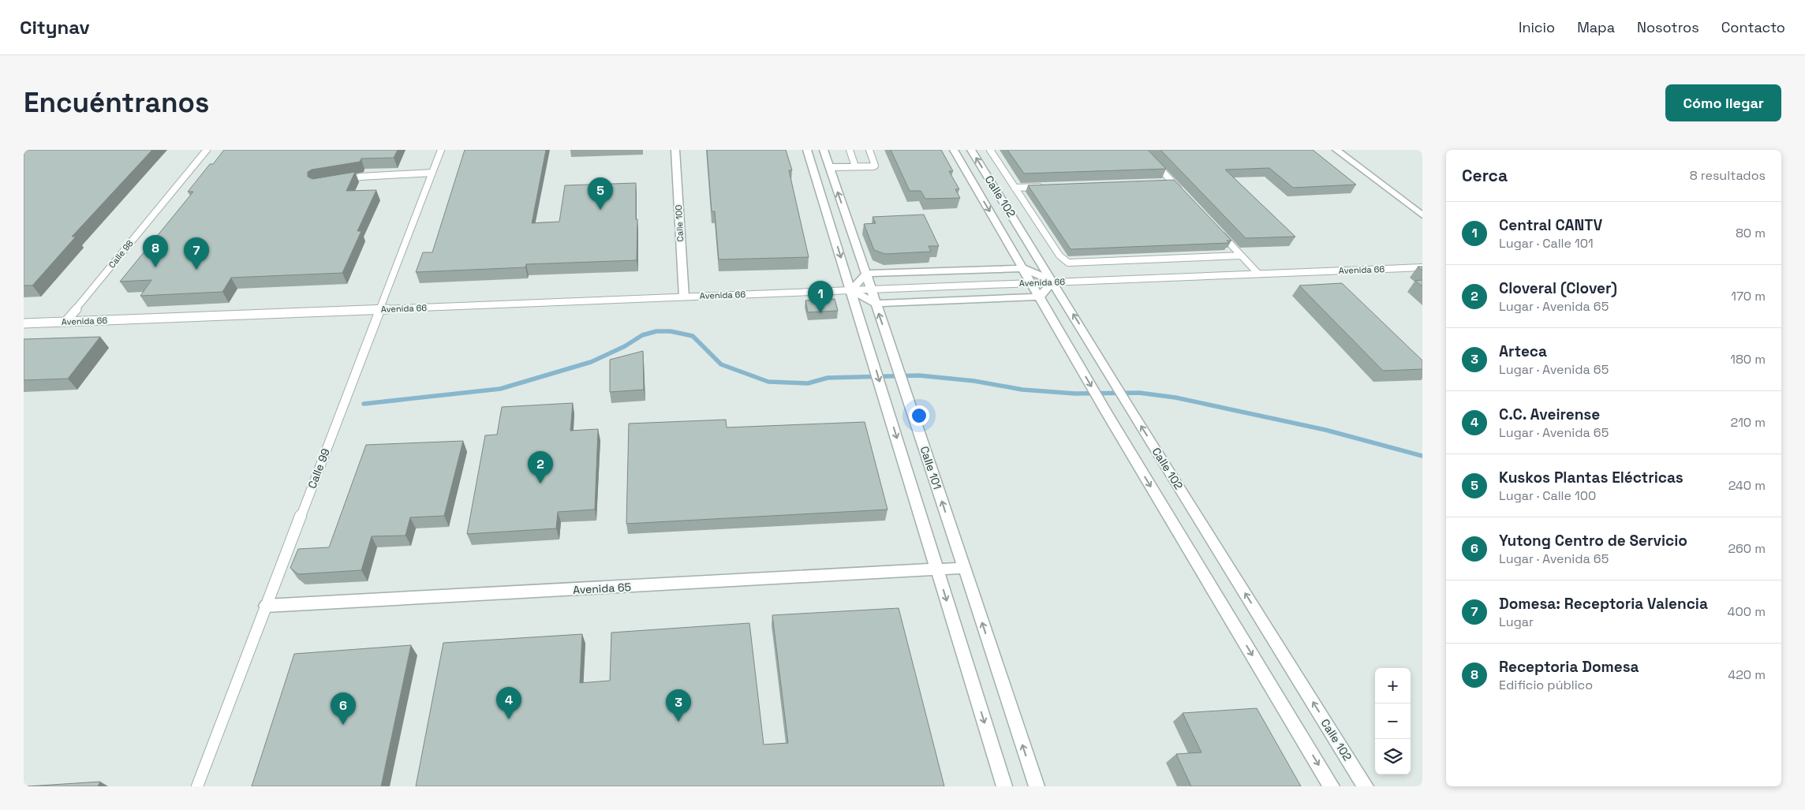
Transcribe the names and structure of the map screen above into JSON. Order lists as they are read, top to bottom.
{
  "streets": {
    "street": [
      "Calle 102",
      "Calle 100",
      "Calle 101",
      "Avenida 65"
    ],
    "lane": ["Calle 98", "Avenida 66", "Calle 99"]
  },
  "crossings": [
    ["Calle 102", "Avenida 66"],
    ["Calle 100", "Avenida 66"],
    ["Calle 98", "Avenida 66"],
    ["Avenida 66", "Calle 101"],
    ["Avenida 66", "Calle 99"],
    ["Calle 101", "Avenida 65"],
    ["Calle 99", "Avenida 65"]
  ],
  "page": {
    "header": "Citynav",
    "nav": [
      "Inicio",
      "Mapa",
      "Nosotros",
      "Contacto"
    ],
    "buttons": "Cómo llegar",
    "title": "Encuéntranos",
    "heading": ["Cerca", "8 resultados"],
    "pins": [
      "5",
      "8",
      "7",
      "1",
      "2",
      "4",
      "3",
      "6"
    ],
    "list": [
      {
        "mark": "1",
        "name": "Central CANTV",
        "note": "Lugar · Calle 101",
        "value": "80 m"
      },
      {
        "mark": "2",
        "name": "Cloveral (Clover)",
        "note": "Lugar · Avenida 65",
        "value": "170 m"
      },
      {
        "mark": "3",
        "name": "Arteca",
        "note": "Lugar · Avenida 65",
        "value": "180 m"
      },
      {
        "mark": "4",
        "name": "C.C. Aveirense",
        "note": "Lugar · Avenida 65",
        "value": "210 m"
      },
      {
        "mark": "5",
        "name": "Kuskos Plantas Eléctricas",
        "note": "Lugar · Calle 100",
        "value": "240 m"
      },
      {
        "mark": "6",
        "name": "Yutong Centro de Servicio",
        "note": "Lugar · Avenida 65",
        "value": "260 m"
      },
      {
        "mark": "7",
        "name": "Domesa: Receptoria Valencia",
        "note": "Lugar",
        "value": "400 m"
      },
      {
        "mark": "8",
        "name": "Receptoria Domesa",
        "note": "Edificio público",
        "value": "420 m"
      }
    ],
    "map_buttons": ["+", "−"]
  }
}
